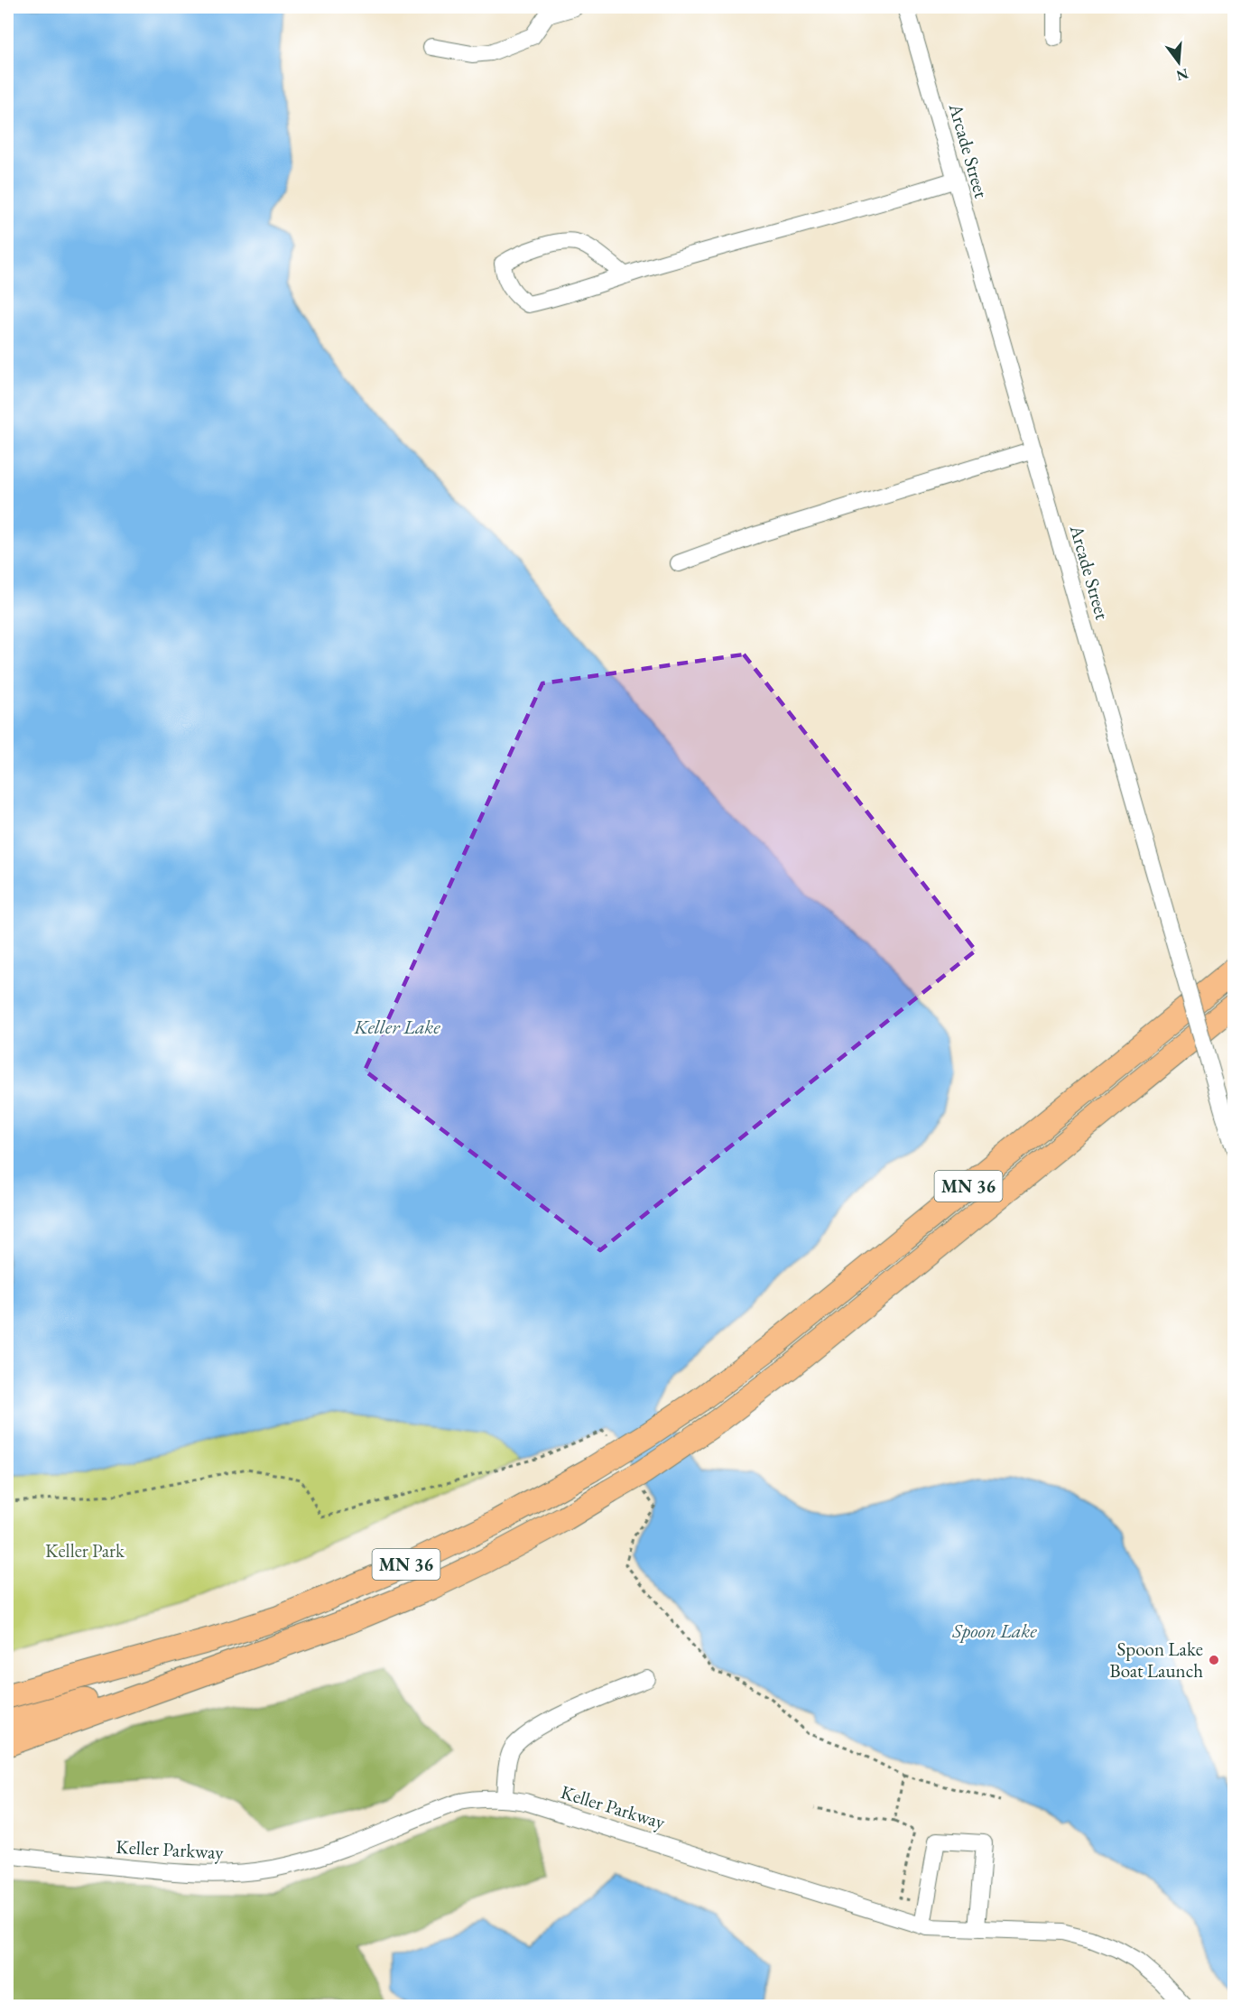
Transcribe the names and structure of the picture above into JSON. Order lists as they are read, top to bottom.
{
  "streets": {
    "highway": ["MN 36"],
    "street": ["Arcade Street", "Keller Parkway"]
  },
  "water": ["Keller Lake", "Spoon Lake"],
  "parks": ["Keller Park"],
  "places": ["Spoon Lake Boat Launch"],
  "north": "bottom"
}
